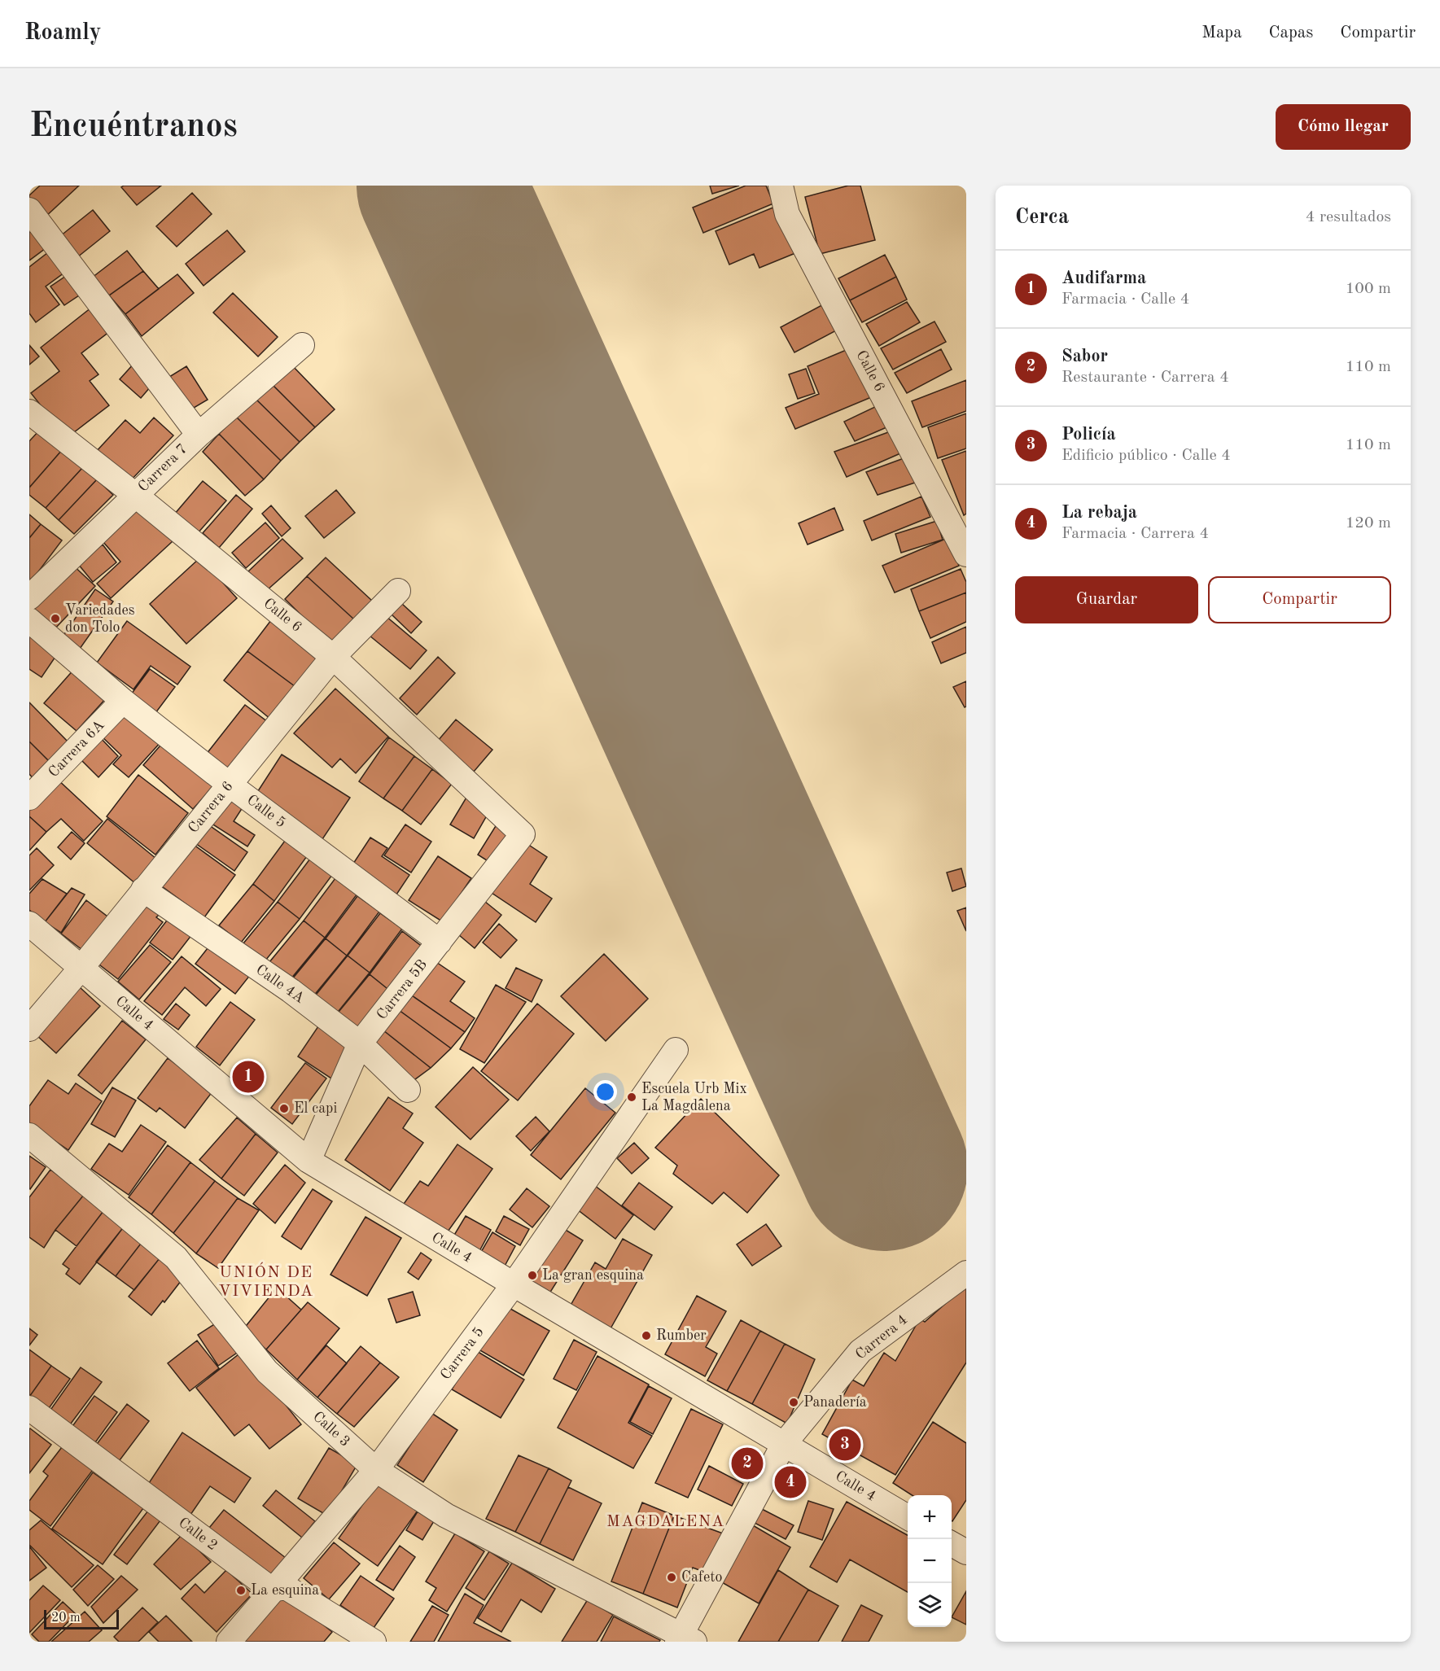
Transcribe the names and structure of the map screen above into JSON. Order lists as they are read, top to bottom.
{
  "streets": {
    "street": [
      "Calle 6",
      "Carrera 7",
      "Carrera 6A",
      "Carrera 6",
      "Calle 5",
      "Calle 4A",
      "Carrera 5B",
      "Calle 4",
      "Carrera 4",
      "Carrera 5",
      "Calle 3",
      "Calle 2"
    ]
  },
  "crossings": [
    ["Calle 6", "Carrera 7"],
    ["Calle 6", "Carrera 6"],
    ["Calle 6", "Carrera 5B"],
    ["Carrera 6A", "Calle 5"],
    ["Carrera 6", "Calle 5"],
    ["Carrera 6", "Calle 4A"],
    ["Carrera 6", "Calle 4"],
    ["Calle 5", "Carrera 5B"],
    ["Calle 4A", "Carrera 5B"],
    ["Carrera 5B", "Calle 4"],
    ["Calle 4", "Carrera 4"],
    ["Calle 4", "Carrera 5"],
    ["Carrera 4", "Calle 3"],
    ["Carrera 5", "Calle 3"],
    ["Carrera 5", "Calle 2"]
  ],
  "districts": ["UNIÓN DE VIVIENDA", "MAGDALENA"],
  "places": [
    "Variedades don Tolo",
    "Escuela Urb Mix La Magdalena",
    "El capi",
    "La gran esquina",
    "Rumber",
    "Panadería",
    "Cafeto",
    "La esquina"
  ],
  "scale_bar": "20 m",
  "page": {
    "header": "Roamly",
    "nav": ["Mapa", "Capas", "Compartir"],
    "buttons": [
      "Cómo llegar",
      ["Guardar", "Compartir"]
    ],
    "title": "Encuéntranos",
    "heading": ["Cerca", "4 resultados"],
    "list": [
      {
        "mark": "1",
        "name": "Audifarma",
        "note": "Farmacia · Calle 4",
        "value": "100 m"
      },
      {
        "mark": "2",
        "name": "Sabor",
        "note": "Restaurante · Carrera 4",
        "value": "110 m"
      },
      {
        "mark": "3",
        "name": "Policía",
        "note": "Edificio público · Calle 4",
        "value": "110 m"
      },
      {
        "mark": "4",
        "name": "La rebaja",
        "note": "Farmacia · Carrera 4",
        "value": "120 m"
      }
    ],
    "pins": [
      "1",
      "3",
      "2",
      "4"
    ],
    "map_buttons": ["+", "−"],
    "scale": "20 m"
  }
}
